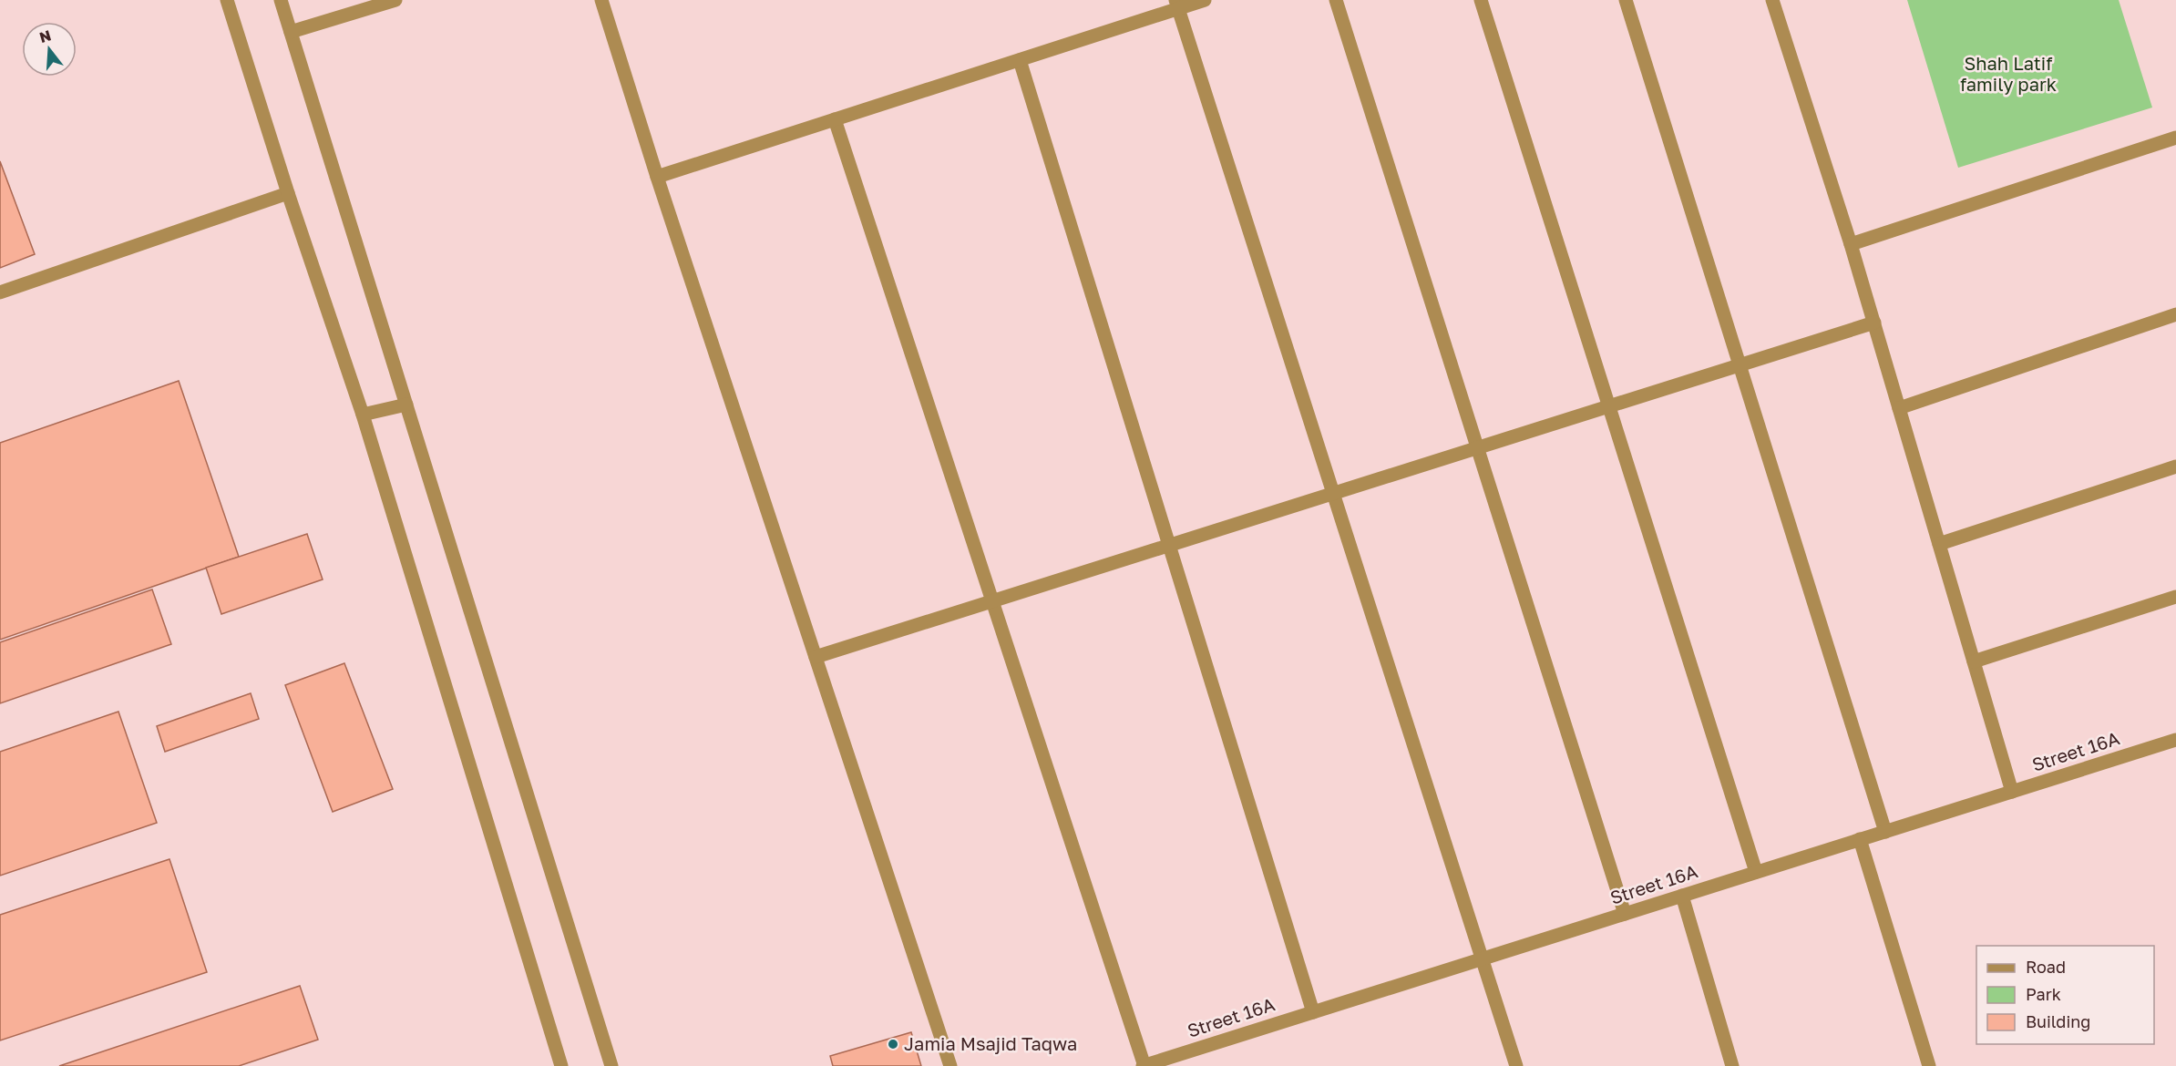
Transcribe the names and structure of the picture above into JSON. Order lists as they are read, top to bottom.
{
  "streets": {
    "street": ["Street 16A"]
  },
  "parks": ["Shah Latif family park"],
  "places": ["Jamia Msajid Taqwa"],
  "legend": ["Road", "Park", "Building"],
  "north": "top"
}
